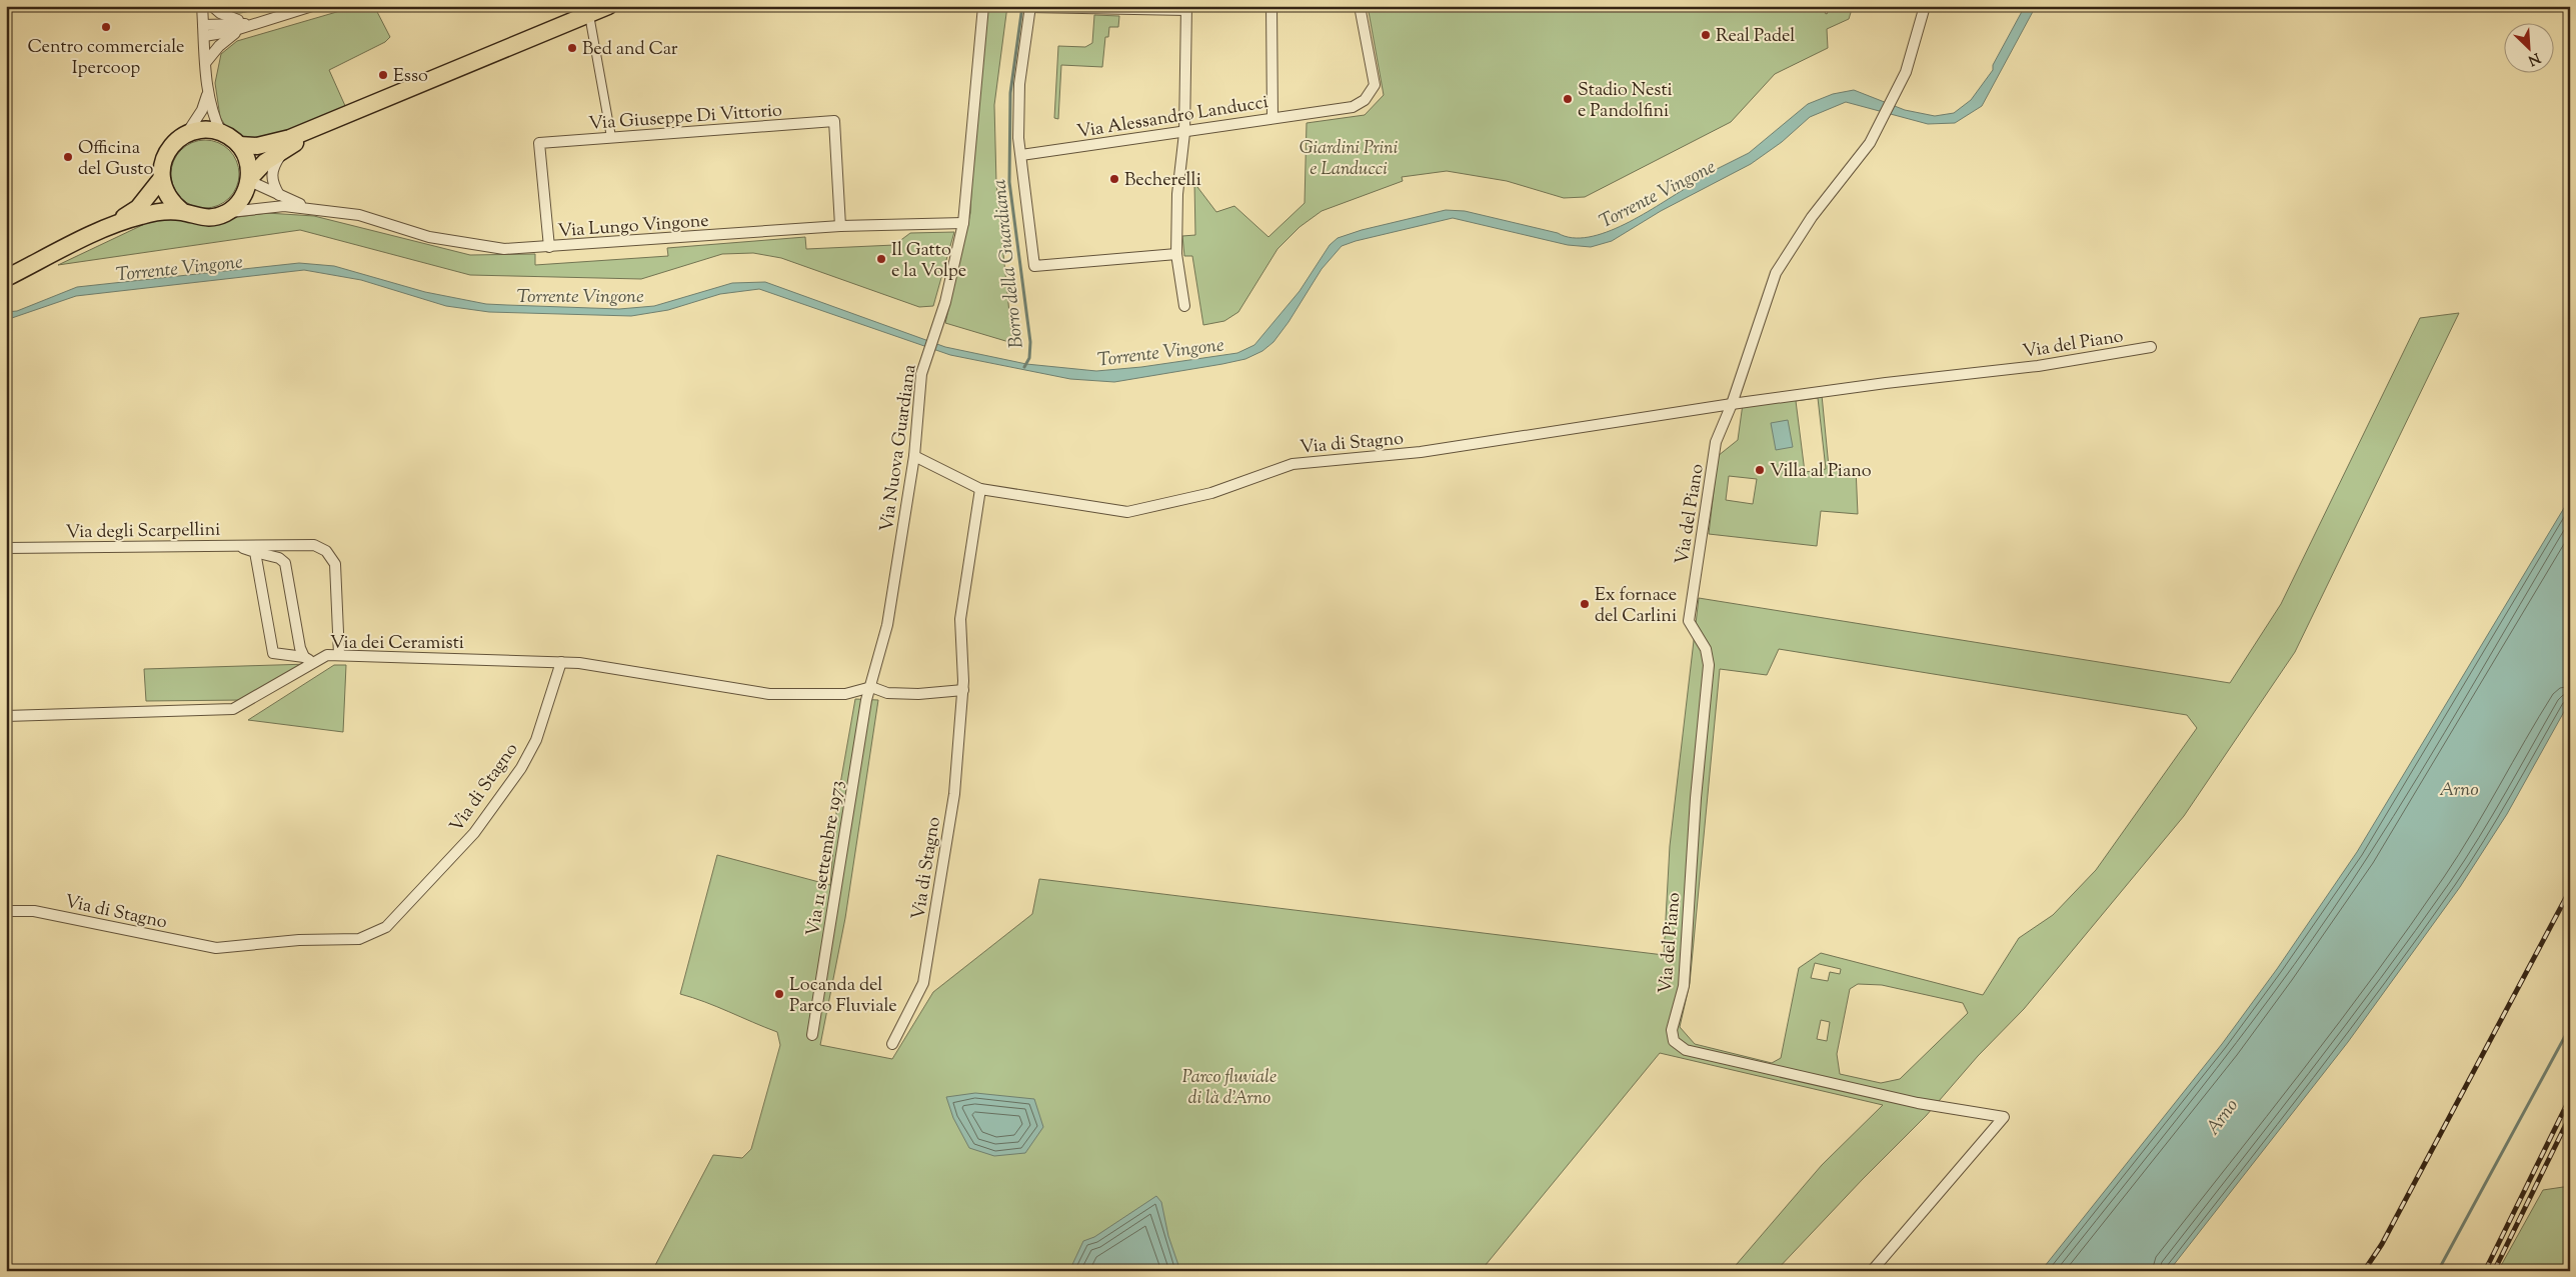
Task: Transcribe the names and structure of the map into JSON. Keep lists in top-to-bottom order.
{
  "streets": {
    "street": [
      "Via Giuseppe Di Vittorio",
      "Via Alessandro Landucci",
      "Via Lungo Vingone",
      "Via del Piano",
      "Via di Stagno",
      "Via Nuova Guardiana",
      "Via degli Scarpellini",
      "Via dei Ceramisti",
      "Via 11 settembre 1973"
    ]
  },
  "crossings": [
    ["Via Giuseppe Di Vittorio", "Via Lungo Vingone"],
    ["Via Lungo Vingone", "Via Nuova Guardiana"],
    ["Via del Piano", "Via di Stagno"],
    ["Via di Stagno", "Via Nuova Guardiana"],
    ["Via di Stagno", "Via dei Ceramisti"],
    ["Via Nuova Guardiana", "Via 11 settembre 1973"],
    ["Via degli Scarpellini", "Via dei Ceramisti"]
  ],
  "water": ["Torrente Vingone", "Borro della Guardiana", "Arno"],
  "parks": ["Giardini Prini e Landucci", "Parco fluviale di là d'Arno"],
  "places": [
    "Centro commerciale Ipercoop",
    "Real Padel",
    "Bed and Car",
    "Esso",
    "Stadio Nesti e Pandolfini",
    "Officina del Gusto",
    "Becherelli",
    "Il Gatto e la Volpe",
    "Villa al Piano",
    "Ex fornace del Carlini",
    "Locanda del Parco Fluviale"
  ],
  "north": "bottom right"
}
